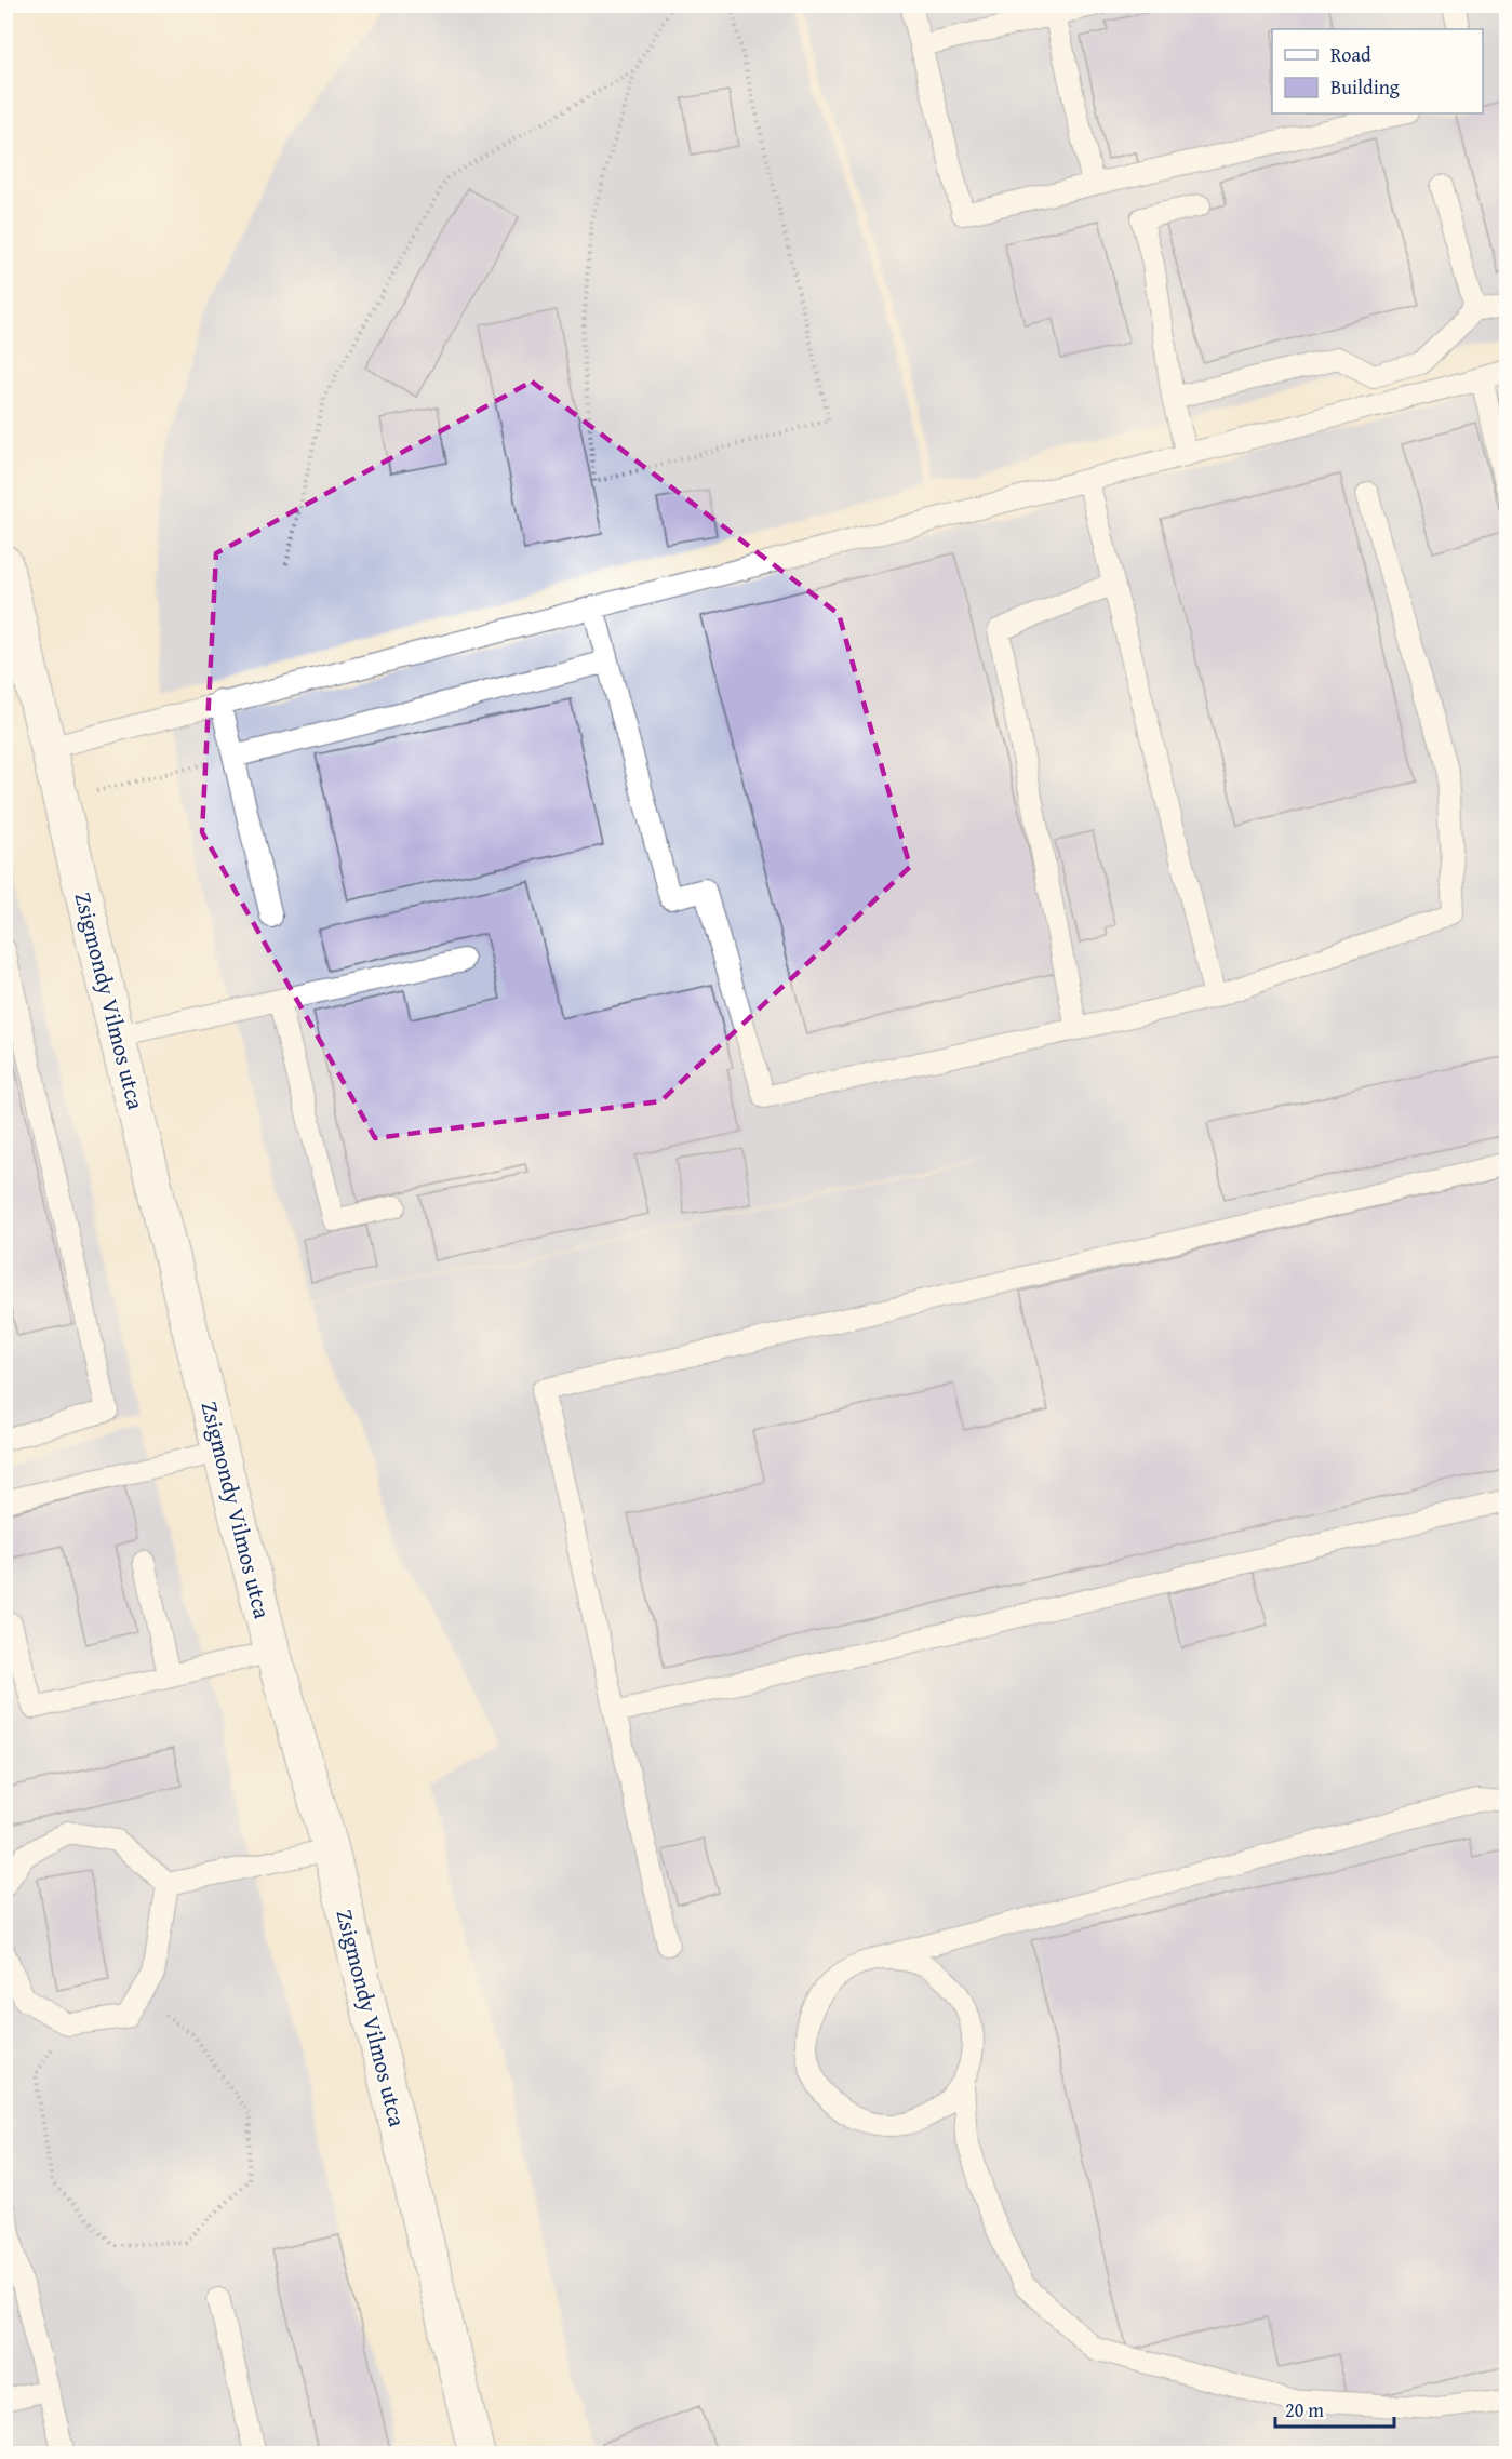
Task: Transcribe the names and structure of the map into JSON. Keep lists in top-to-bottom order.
{
  "streets": {
    "street": ["Zsigmondy Vilmos utca"]
  },
  "legend": ["Road", "Building"],
  "scale_bar": "20 m"
}
